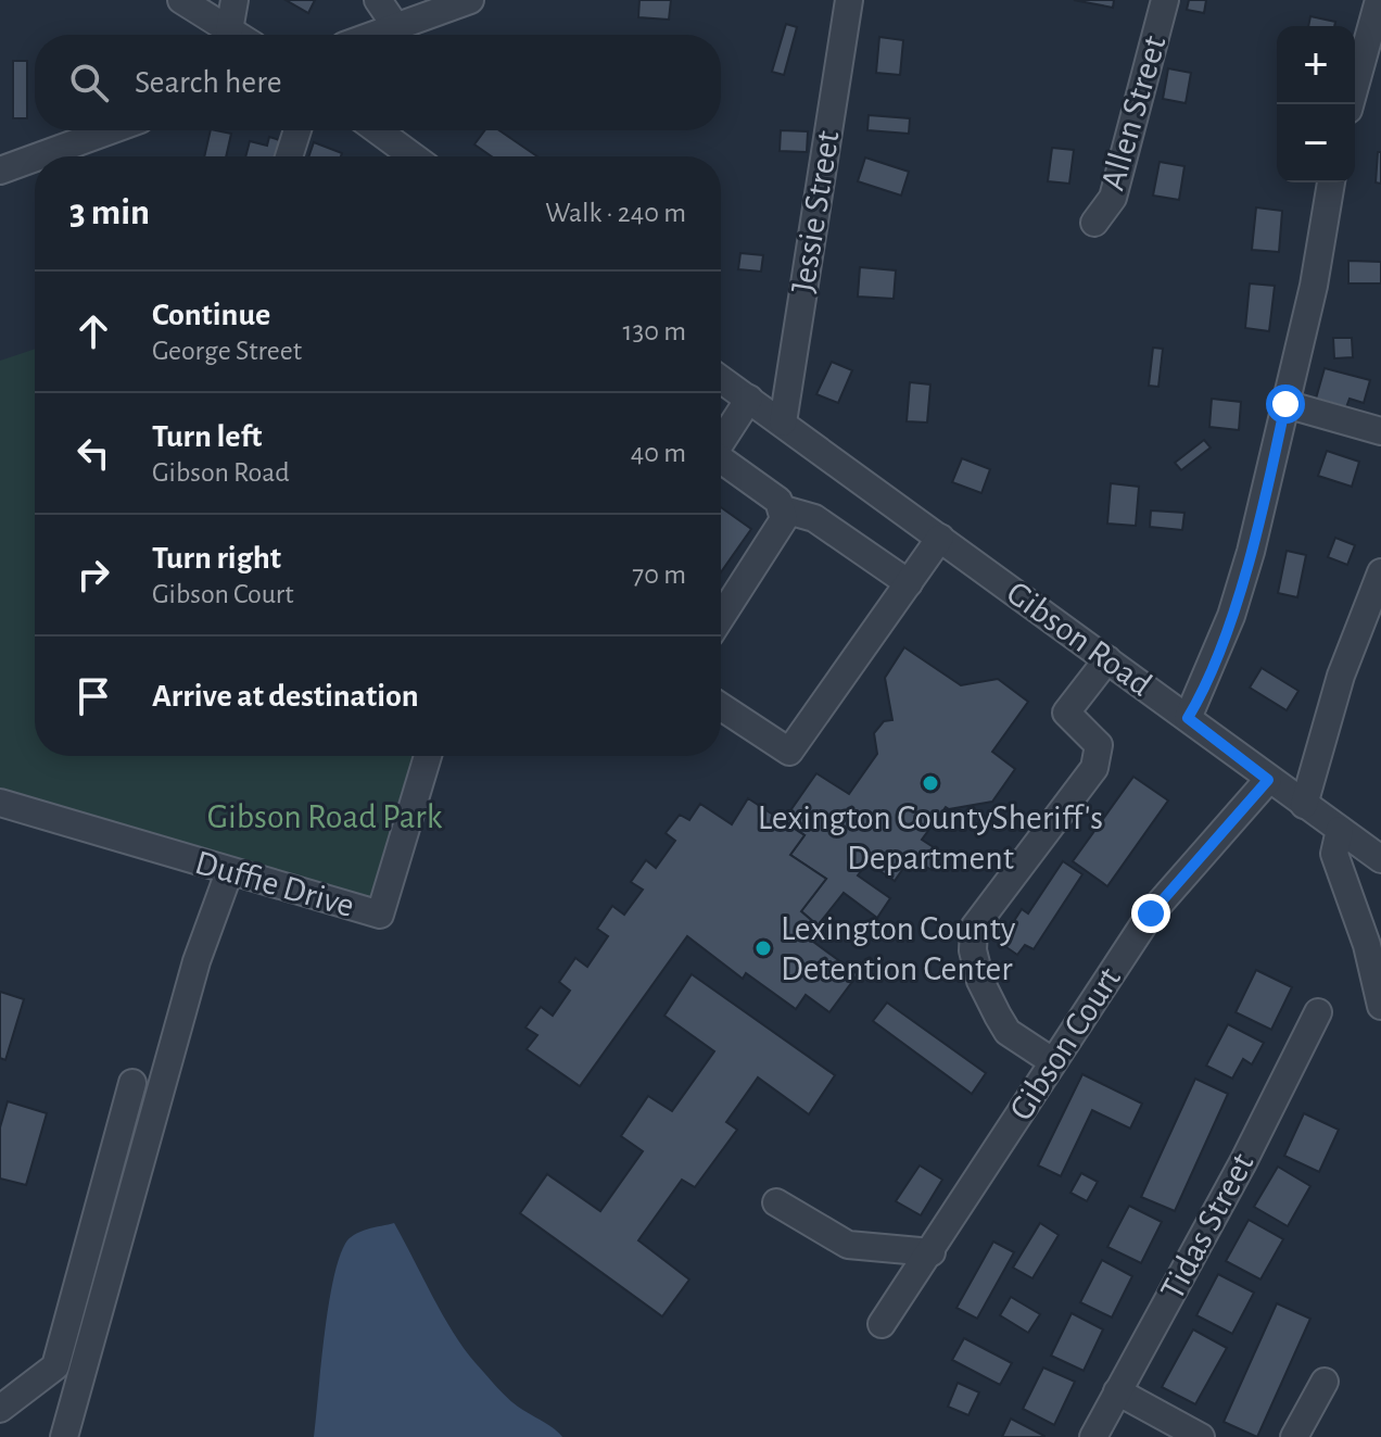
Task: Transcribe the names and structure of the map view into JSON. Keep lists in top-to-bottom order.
{
  "streets": {
    "street": [
      "Allen Street",
      "Jessie Street",
      "Gibson Road",
      "Duffie Drive",
      "Gibson Court",
      "Tidas Street"
    ]
  },
  "crossings": [
    ["Jessie Street", "Gibson Road"],
    ["Gibson Road", "Gibson Court"]
  ],
  "parks": ["Gibson Road Park"],
  "places": ["Lexington CountySheriff's Department", "Lexington County Detention Center"],
  "page": {
    "map_buttons": ["+", "−"],
    "search": "Search here",
    "heading": ["3 min", "Walk · 240 m"],
    "list": [
      ["Continue", "George Street", "130 m"],
      ["Turn left", "Gibson Road", "40 m"],
      ["Turn right", "Gibson Court", "70 m"],
      "Arrive at destination"
    ]
  }
}
